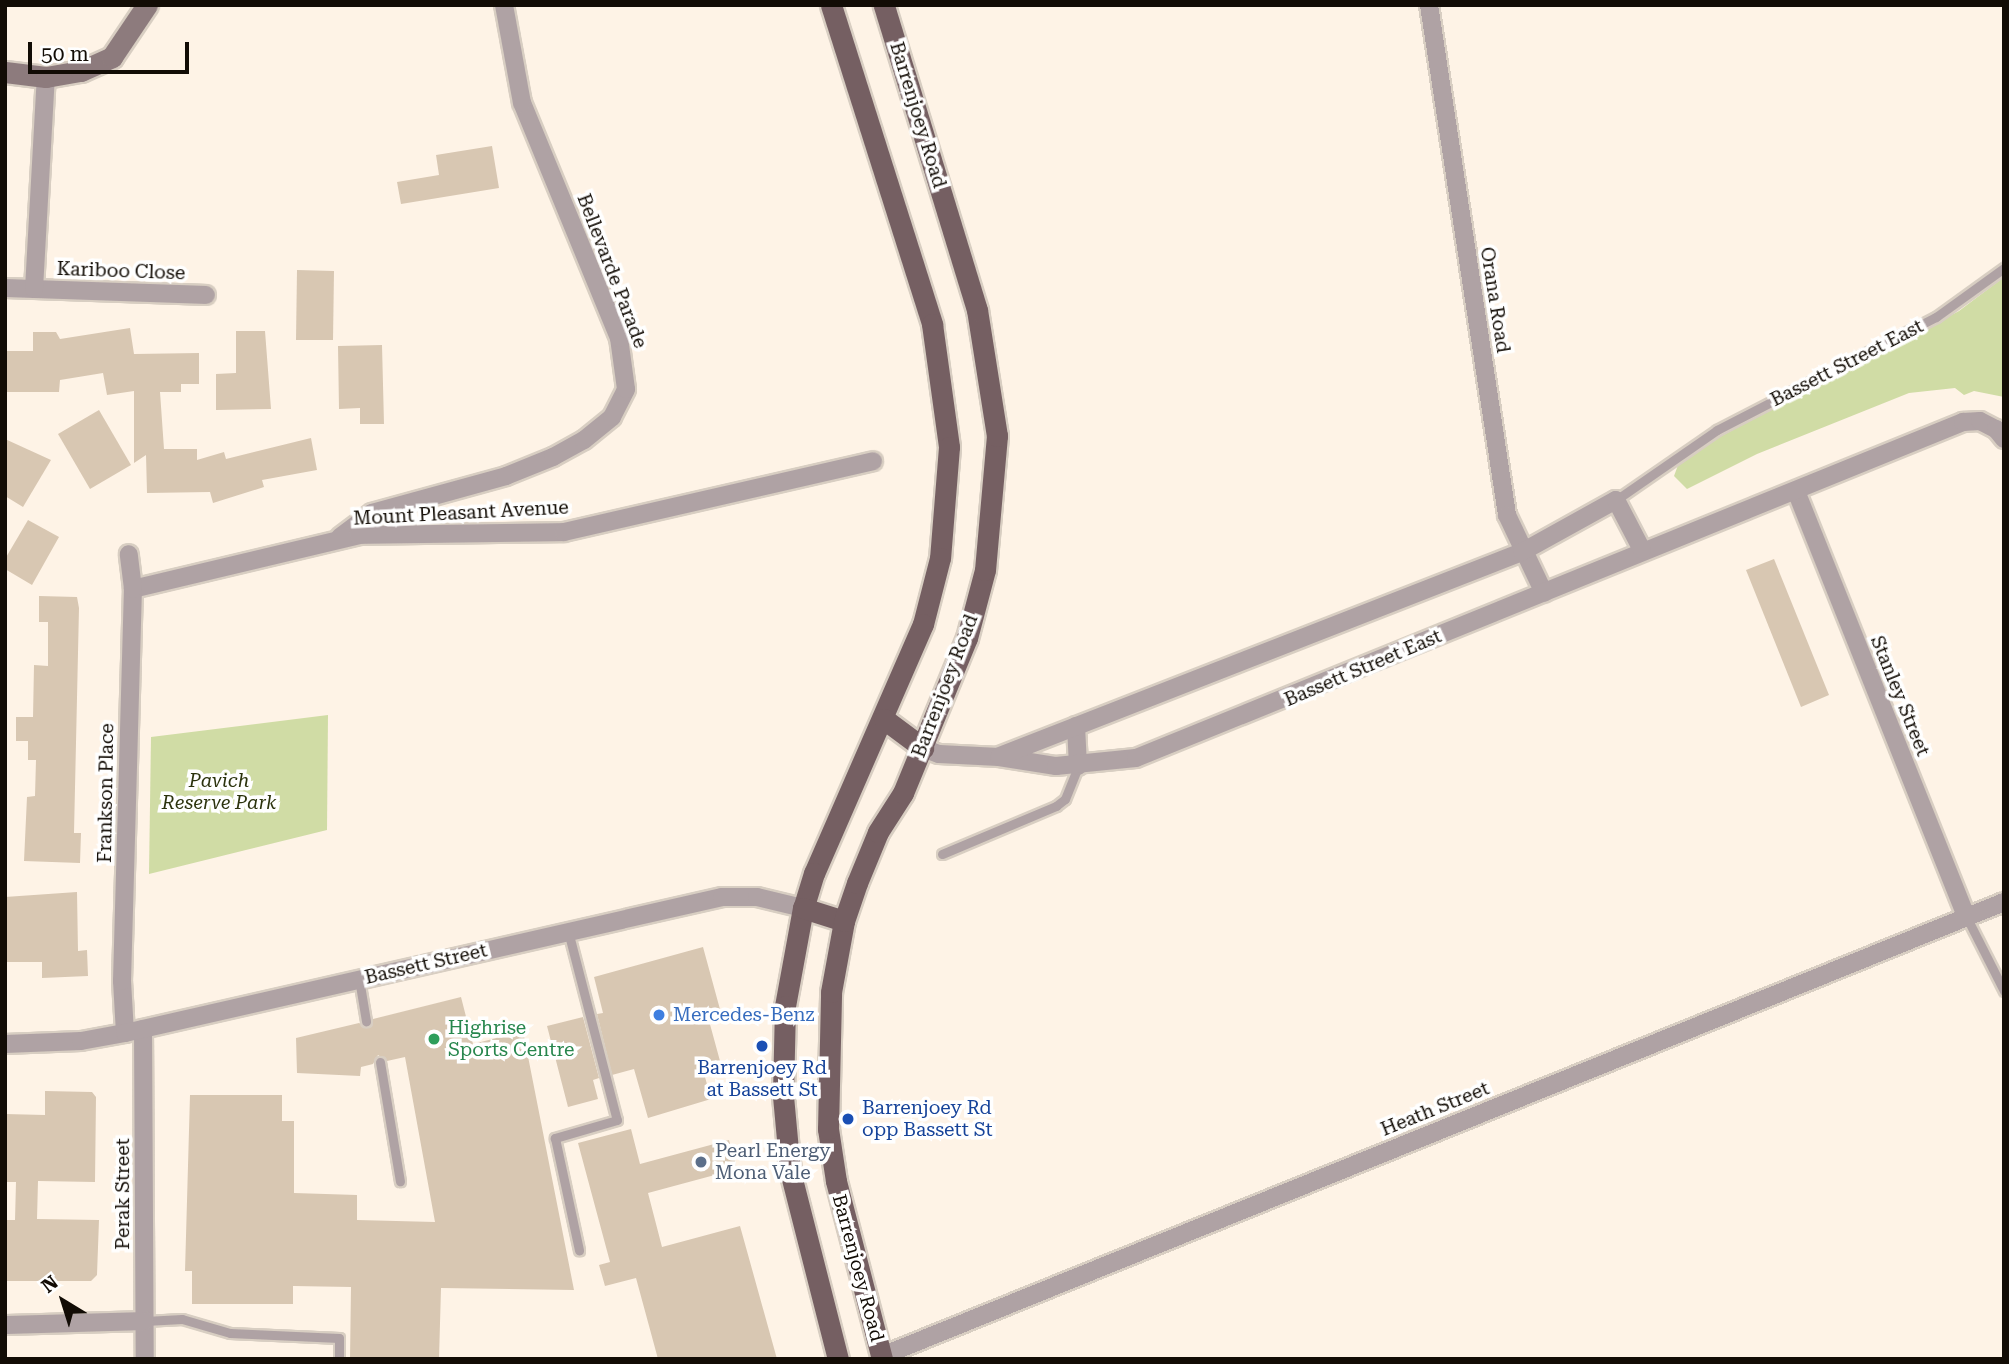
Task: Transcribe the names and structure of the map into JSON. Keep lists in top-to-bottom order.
{
  "streets": {
    "main road": ["Barrenjoey Road", "Bassett Street East", "Bassett Street"],
    "street": [
      "Kariboo Close",
      "Bellevarde Parade",
      "Orana Road",
      "Mount Pleasant Avenue",
      "Stanley Street",
      "Frankson Place",
      "Heath Street",
      "Perak Street"
    ]
  },
  "crossings": [
    ["Barrenjoey Road", "Bassett Street East"],
    ["Barrenjoey Road", "Bassett Street"],
    ["Barrenjoey Road", "Heath Street"],
    ["Bellevarde Parade", "Mount Pleasant Avenue"],
    ["Orana Road", "Bassett Street East"],
    ["Bassett Street East", "Stanley Street"],
    ["Mount Pleasant Avenue", "Frankson Place"],
    ["Stanley Street", "Heath Street"],
    ["Frankson Place", "Bassett Street"],
    ["Bassett Street", "Perak Street"]
  ],
  "parks": ["Pavich Reserve Park"],
  "places": [
    "Mercedes-Benz",
    "Highrise Sports Centre",
    "Barrenjoey Rd at Bassett St",
    "Barrenjoey Rd opp Bassett St",
    "Pearl Energy Mona Vale"
  ],
  "scale_bar": "50 m",
  "north": "top left"
}
